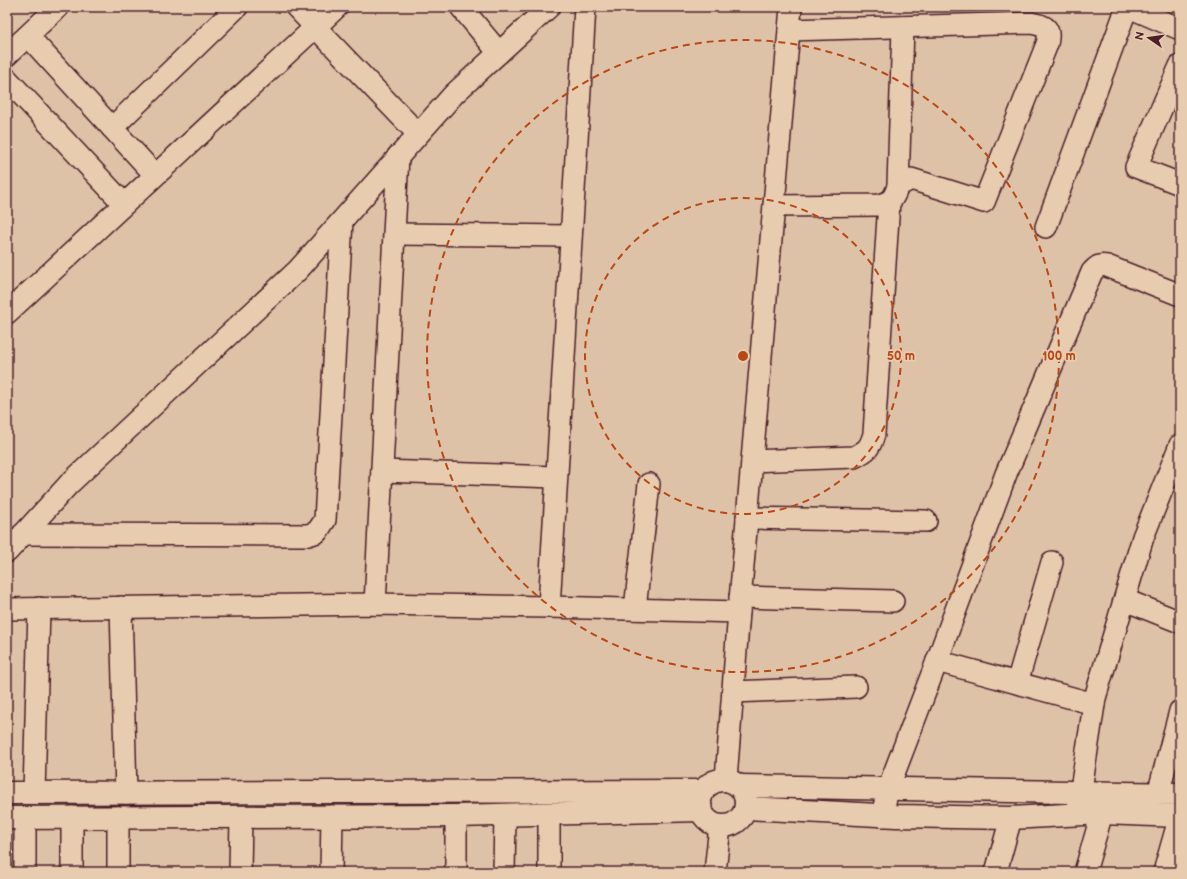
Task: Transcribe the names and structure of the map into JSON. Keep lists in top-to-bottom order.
{
  "north": "left",
  "rings": ["50 m", "100 m"]
}
